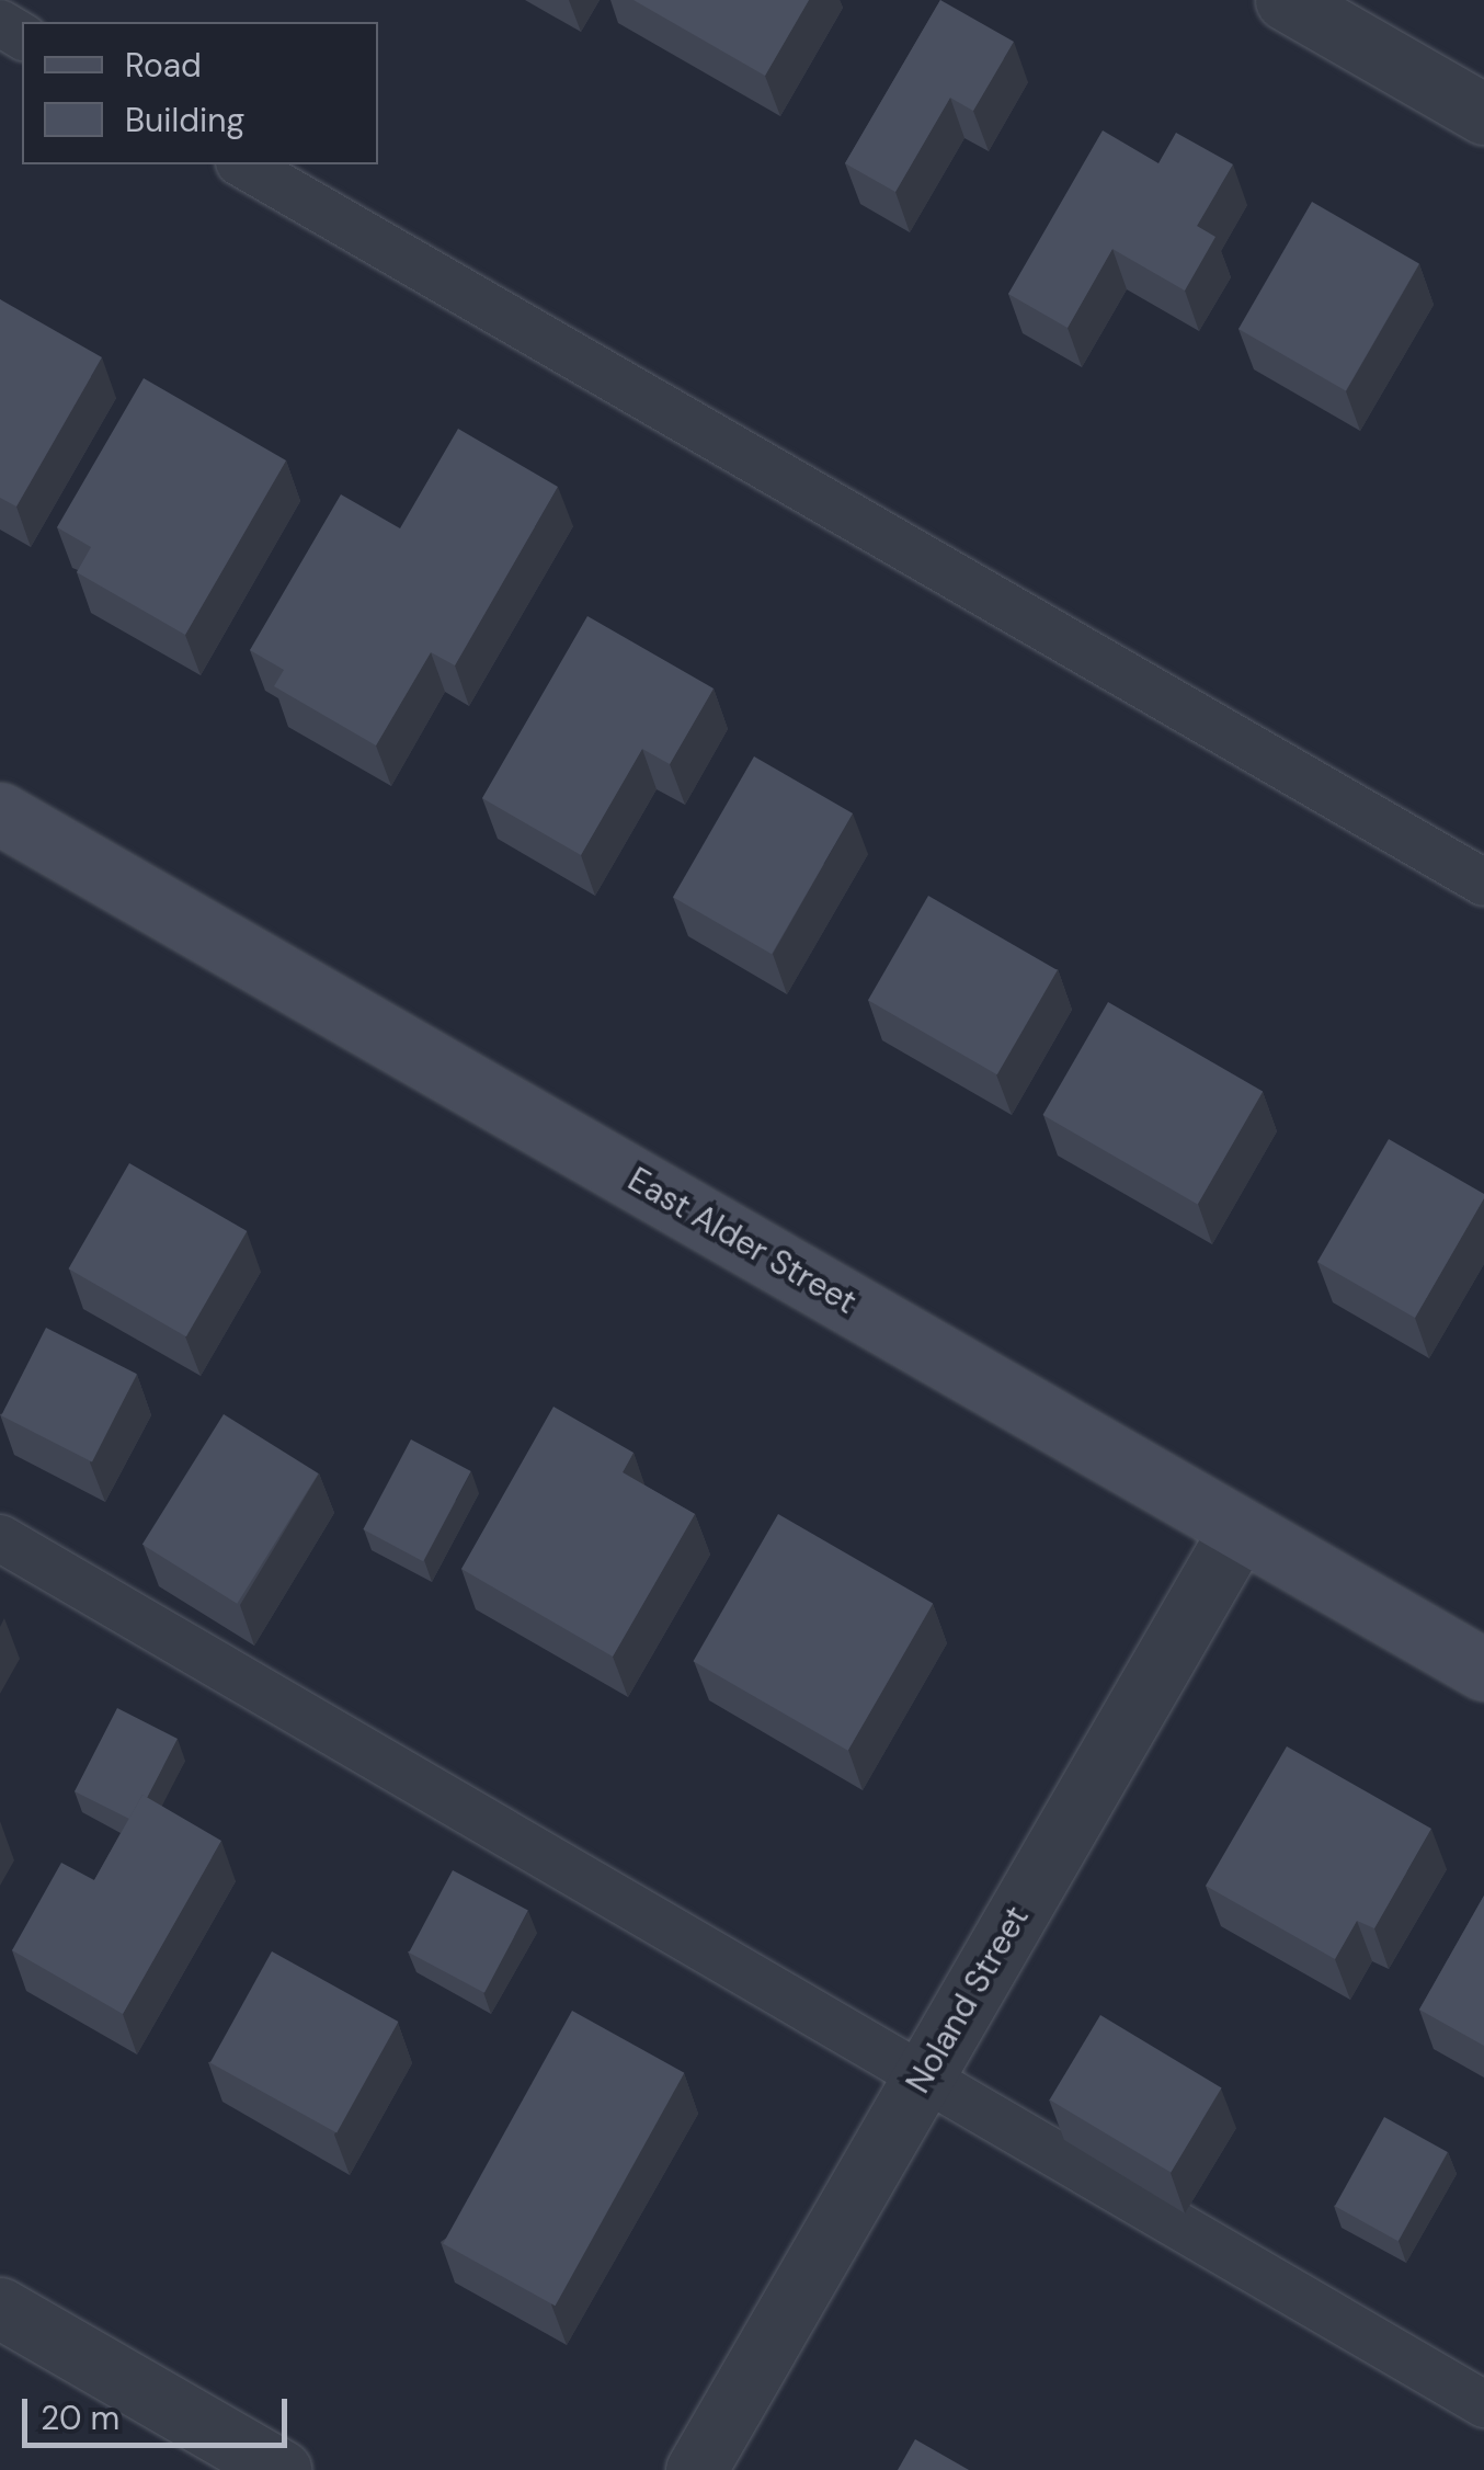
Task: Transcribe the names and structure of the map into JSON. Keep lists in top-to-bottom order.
{
  "streets": {
    "main road": ["East Alder Street"],
    "street": ["Noland Street"]
  },
  "crossings": [
    ["East Alder Street", "Noland Street"]
  ],
  "legend": ["Road", "Building"],
  "scale_bar": "20 m"
}
